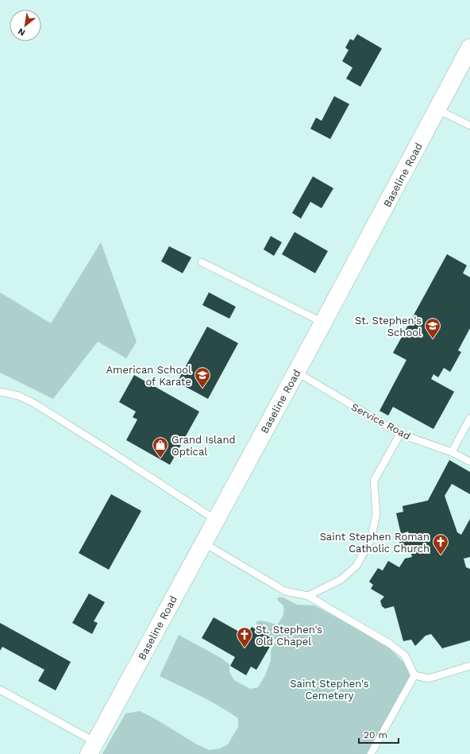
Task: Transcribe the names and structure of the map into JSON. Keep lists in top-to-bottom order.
{
  "streets": {
    "street": ["Baseline Road"],
    "lane": ["Service Road"]
  },
  "crossings": [
    ["Baseline Road", "Service Road"]
  ],
  "parks": ["Saint Stephen's Cemetery"],
  "places": {
    "school or university": ["St. Stephen's School", "American School of Karate"],
    "shop": ["Grand Island Optical"],
    "church": ["Saint Stephen Roman Catholic Church", "St. Stephen's Old Chapel"]
  },
  "scale_bar": "20 m",
  "north": "bottom left"
}
